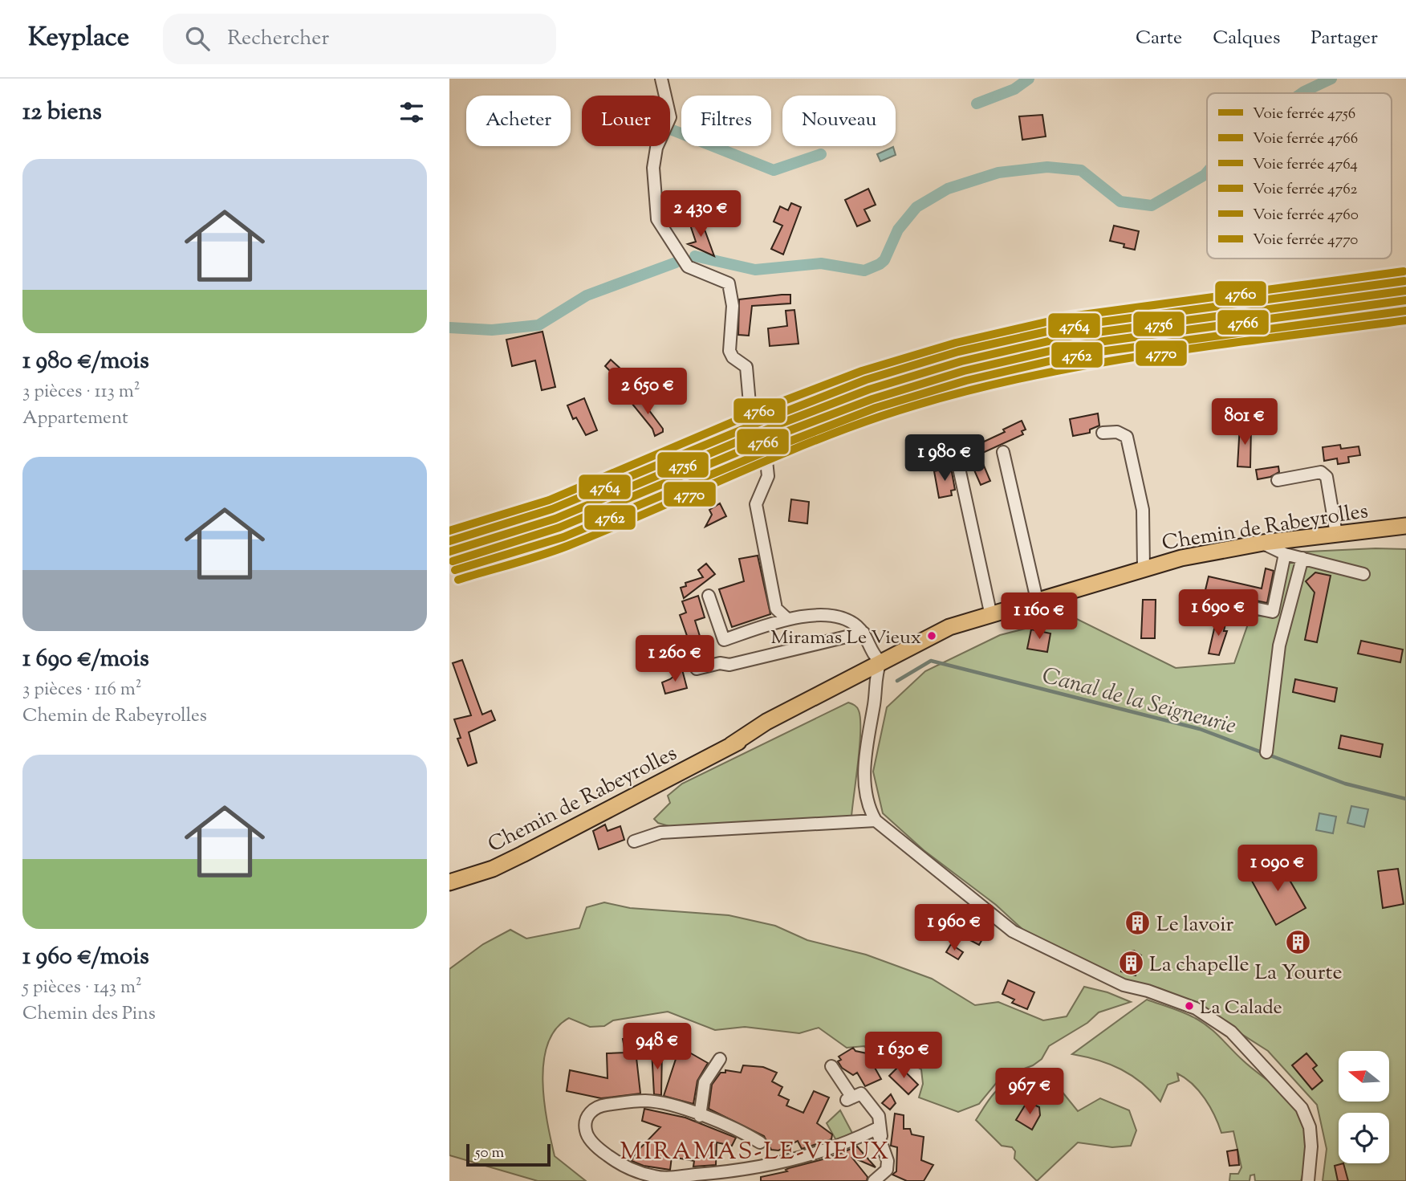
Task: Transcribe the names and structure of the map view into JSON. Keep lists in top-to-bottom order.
{
  "streets": {
    "main road": ["Chemin de Rabeyrolles"]
  },
  "districts": ["MIRAMAS-LE-VIEUX"],
  "water": ["Canal de la Seigneurie"],
  "places": {
    "other": ["Miramas Le Vieux", "La Calade"],
    "building": ["Le lavoir", "La Yourte", "La chapelle"]
  },
  "lines": [
    "rail line 4760",
    "rail line 4764",
    "rail line 4756",
    "rail line 4766",
    "rail line 4762",
    "rail line 4770"
  ],
  "legend": [
    "Voie ferrée 4756",
    "Voie ferrée 4766",
    "Voie ferrée 4764",
    "Voie ferrée 4762",
    "Voie ferrée 4760",
    "Voie ferrée 4770"
  ],
  "scale_bar": "50 m",
  "north": "left",
  "page": {
    "header": "Keyplace",
    "search": "Rechercher",
    "nav": ["Carte", "Calques", "Partager"],
    "heading": "12 biens",
    "chip": [
      "Acheter",
      "Louer",
      "Filtres",
      "Nouveau"
    ],
    "list": [
      {
        "name": "1 980 €/mois",
        "note": "3 pièces · 113 m² · Appartement"
      },
      {
        "name": "1 690 €/mois",
        "note": "3 pièces · 116 m² · Chemin de Rabeyrolles"
      },
      {
        "name": "1 960 €/mois",
        "note": "5 pièces · 143 m² · Chemin des Pins"
      }
    ],
    "price": [
      "2 430 €",
      "2 650 €",
      "801 €",
      "1 980 €",
      "1 690 €",
      "1 160 €",
      "1 260 €",
      "1 090 €",
      "1 960 €",
      "948 €",
      "1 630 €",
      "967 €"
    ],
    "scale": "50 m"
  }
}
